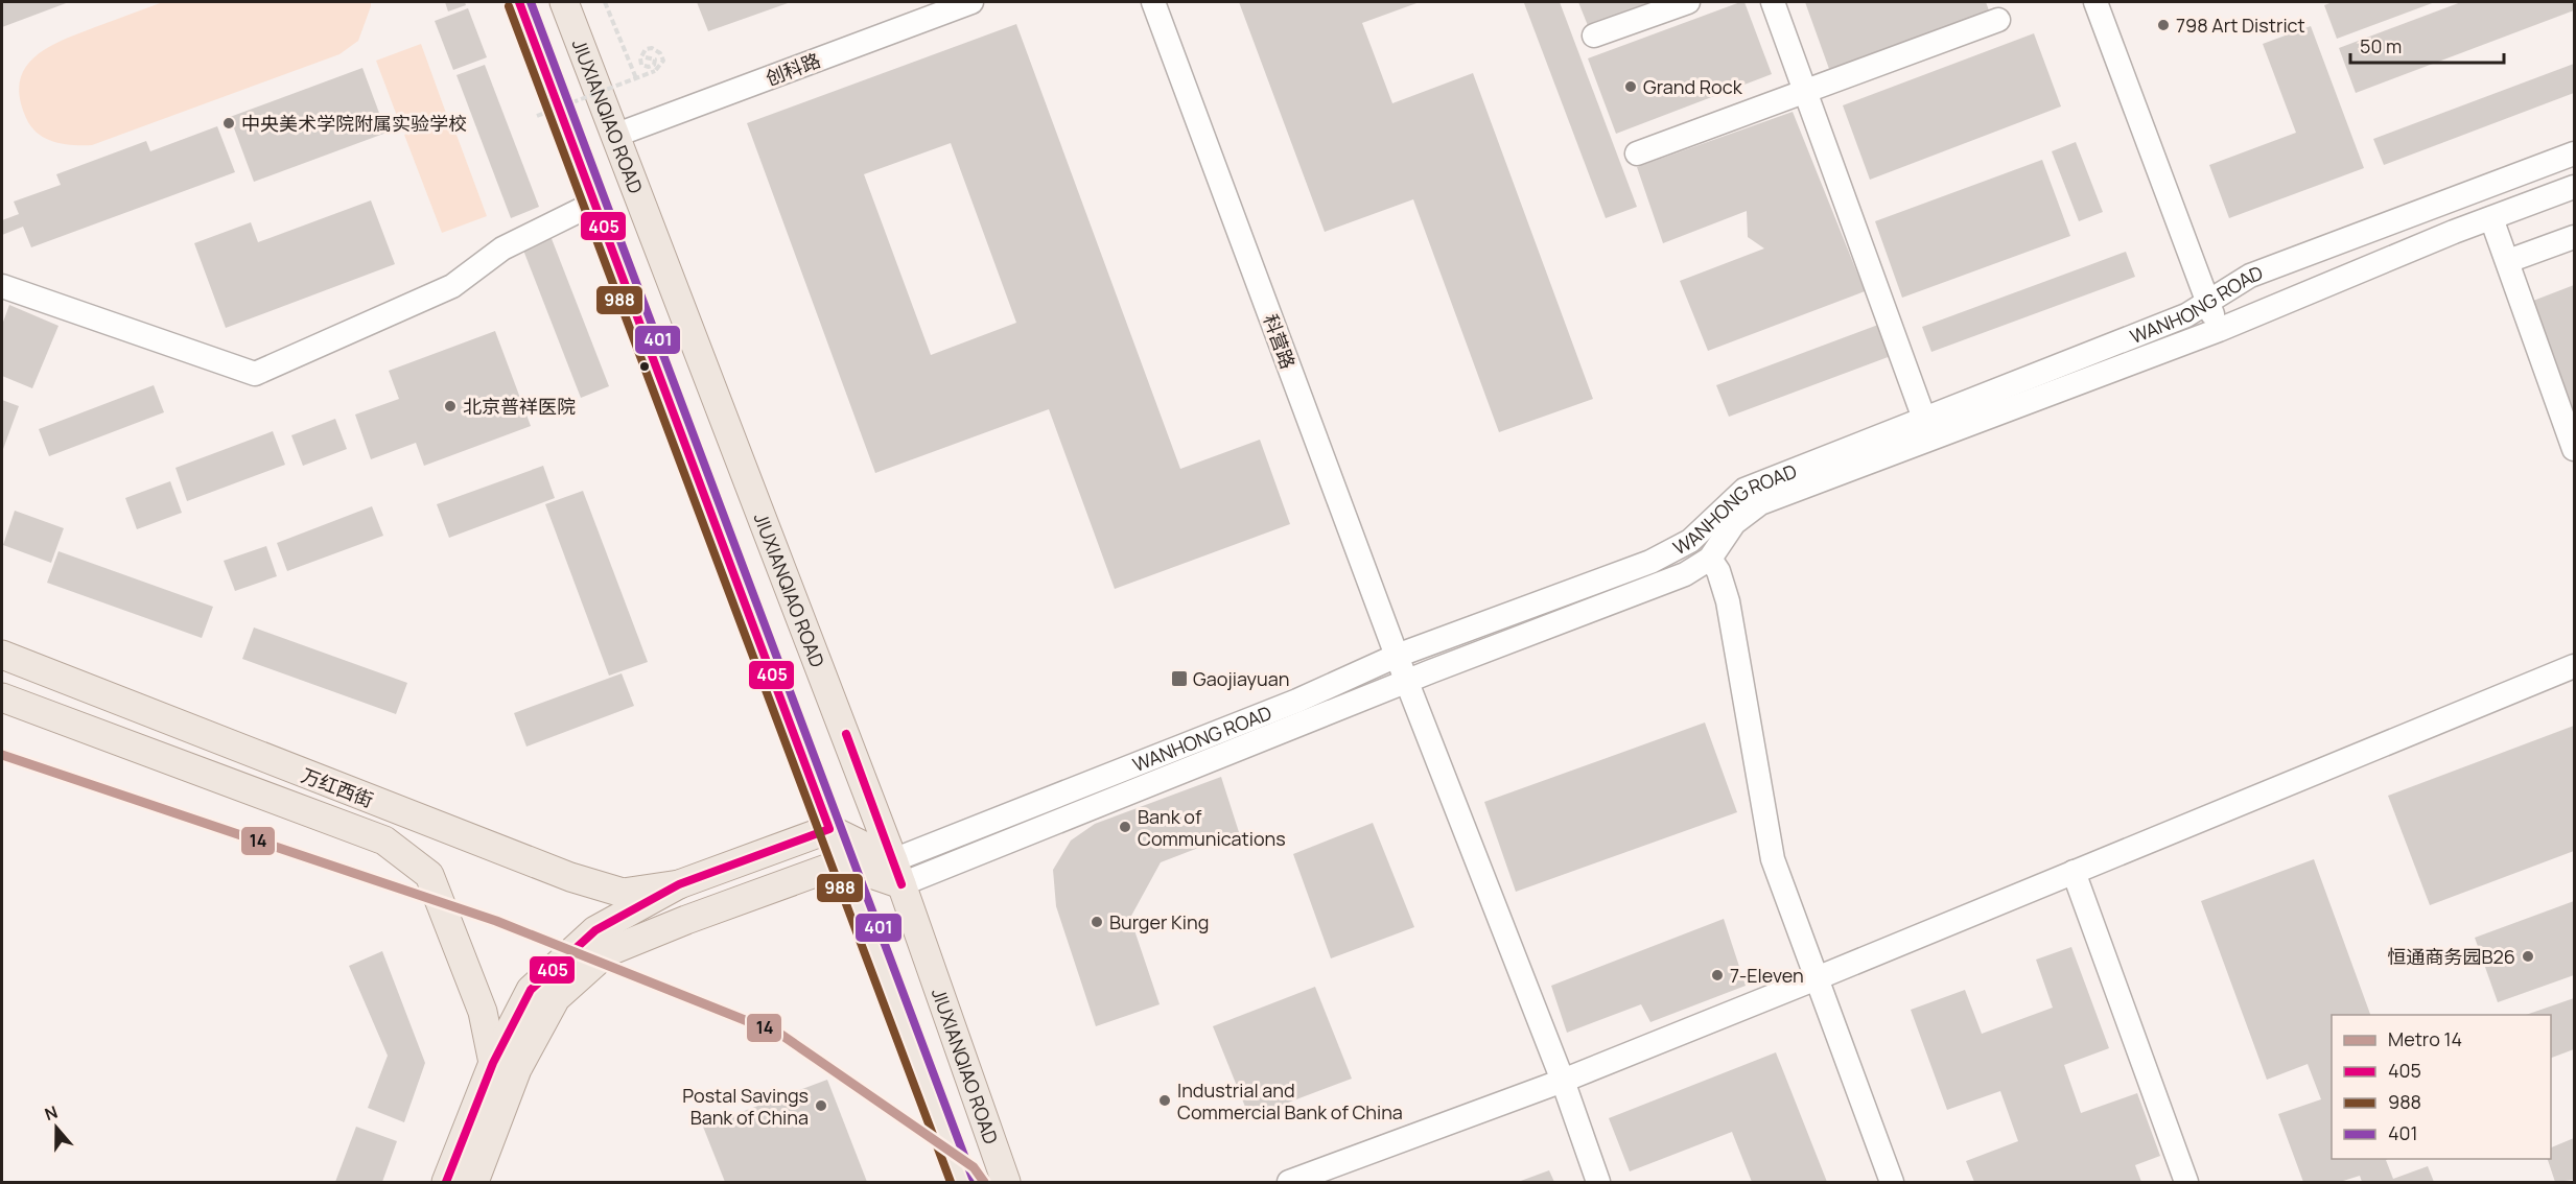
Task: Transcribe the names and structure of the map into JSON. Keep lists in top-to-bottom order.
{
  "streets": {
    "main road": ["JIUXIANQIAO ROAD", "万红西街"],
    "street": ["创科路", "WANHONG ROAD", "科营路"]
  },
  "crossings": [
    ["创科路", "JIUXIANQIAO ROAD"],
    ["JIUXIANQIAO ROAD", "WANHONG ROAD"],
    ["WANHONG ROAD", "科营路"]
  ],
  "places": {
    "other": [
      "798 Art District",
      "Grand Rock",
      "中央美术学院附属实验学校",
      "北京普祥医院",
      "Bank of Communications",
      "Burger King",
      "恒通商务园B26",
      "7-Eleven",
      "Industrial and Commercial Bank of China",
      "Postal Savings Bank of China"
    ],
    "transit": ["Gaojiayuan"]
  },
  "lines": [
    "transit line 405",
    "transit line 401",
    "transit line 988",
    "metro line 14"
  ],
  "legend": [
    "Metro 14",
    "405",
    "988",
    "401"
  ],
  "scale_bar": "50 m",
  "north": "top"
}
